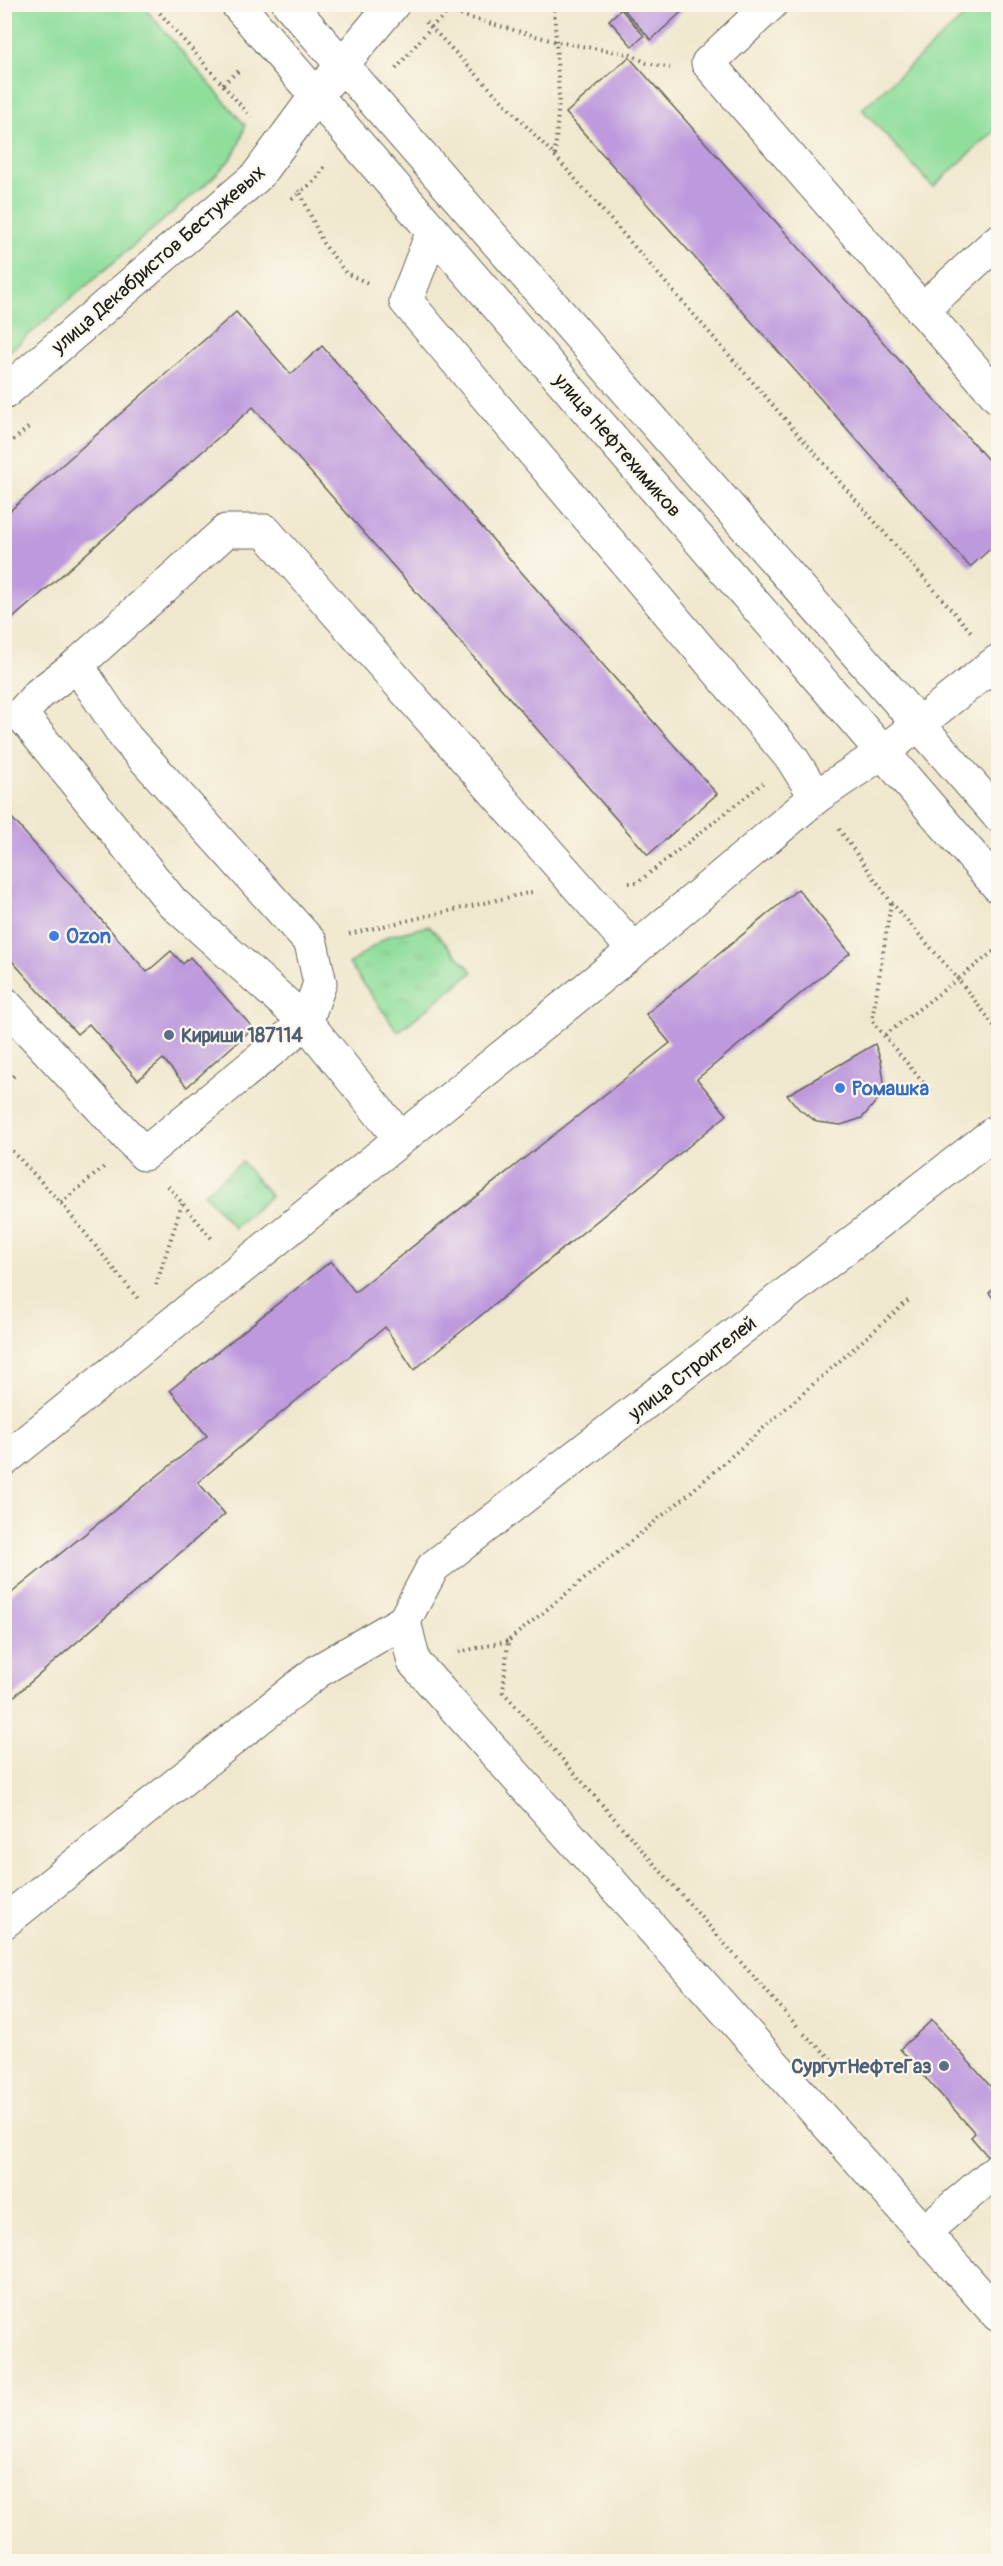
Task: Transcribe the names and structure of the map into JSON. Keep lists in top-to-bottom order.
{
  "streets": {
    "street": ["улица Декабристов Бестужевых", "улица Нефтехимиков", "улица Строителей"]
  },
  "crossings": [
    ["улица Декабристов Бестужевых", "улица Нефтехимиков"]
  ],
  "places": [
    "Ozon",
    "Кириши 187114",
    "Ромашка",
    "СургутНефтеГаз"
  ]
}
